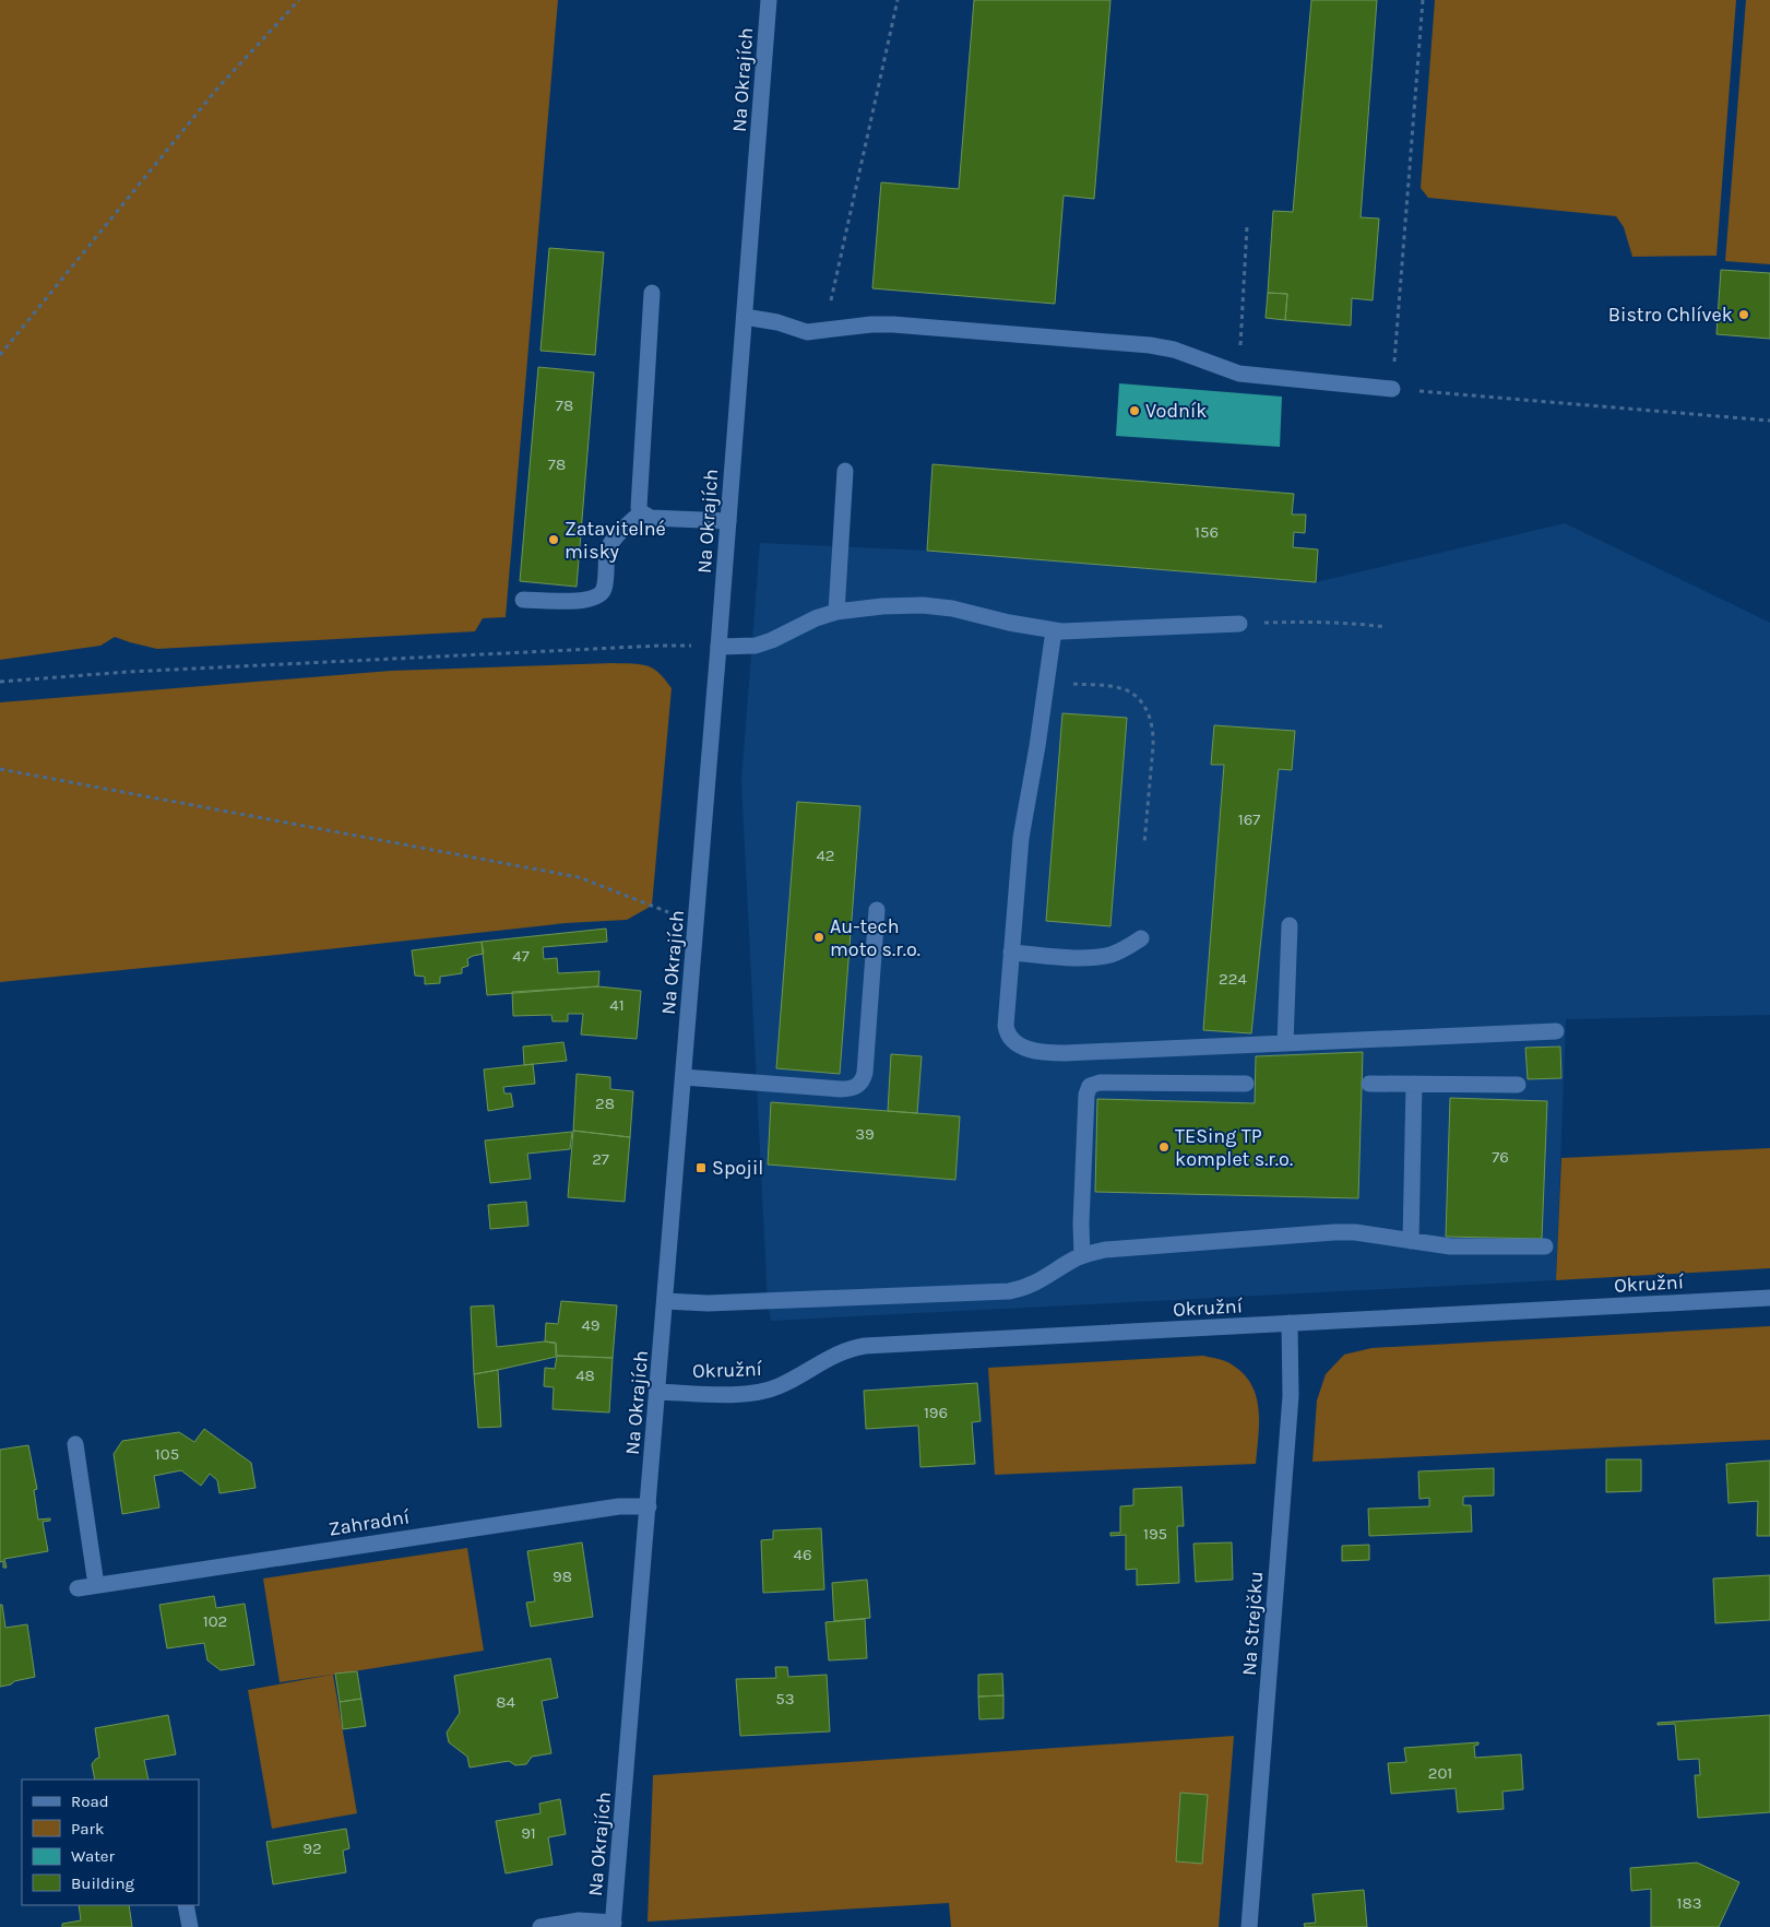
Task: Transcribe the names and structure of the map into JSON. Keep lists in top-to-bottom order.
{
  "streets": {
    "street": [
      "Na Okrajích",
      "Okružní",
      "Zahradní",
      "Na Strejčku"
    ]
  },
  "crossings": [
    ["Na Okrajích", "Okružní"],
    ["Na Okrajích", "Zahradní"],
    ["Okružní", "Na Strejčku"]
  ],
  "places": {
    "other": [
      "Bistro Chlívek",
      "Vodník",
      "Zatavitelné misky",
      "Au-tech moto s.r.o.",
      "TESing TP komplet s.r.o."
    ],
    "transit": ["Spojil"]
  },
  "house_numbers": [
    "78",
    "78",
    "156",
    "167",
    "42",
    "47",
    "224",
    "41",
    "28",
    "39",
    "76",
    "27",
    "49",
    "48",
    "196",
    "105",
    "195",
    "46",
    "98",
    "102",
    "53",
    "84",
    "201",
    "91",
    "92",
    "183"
  ],
  "legend": [
    "Road",
    "Park",
    "Water",
    "Building"
  ]
}
